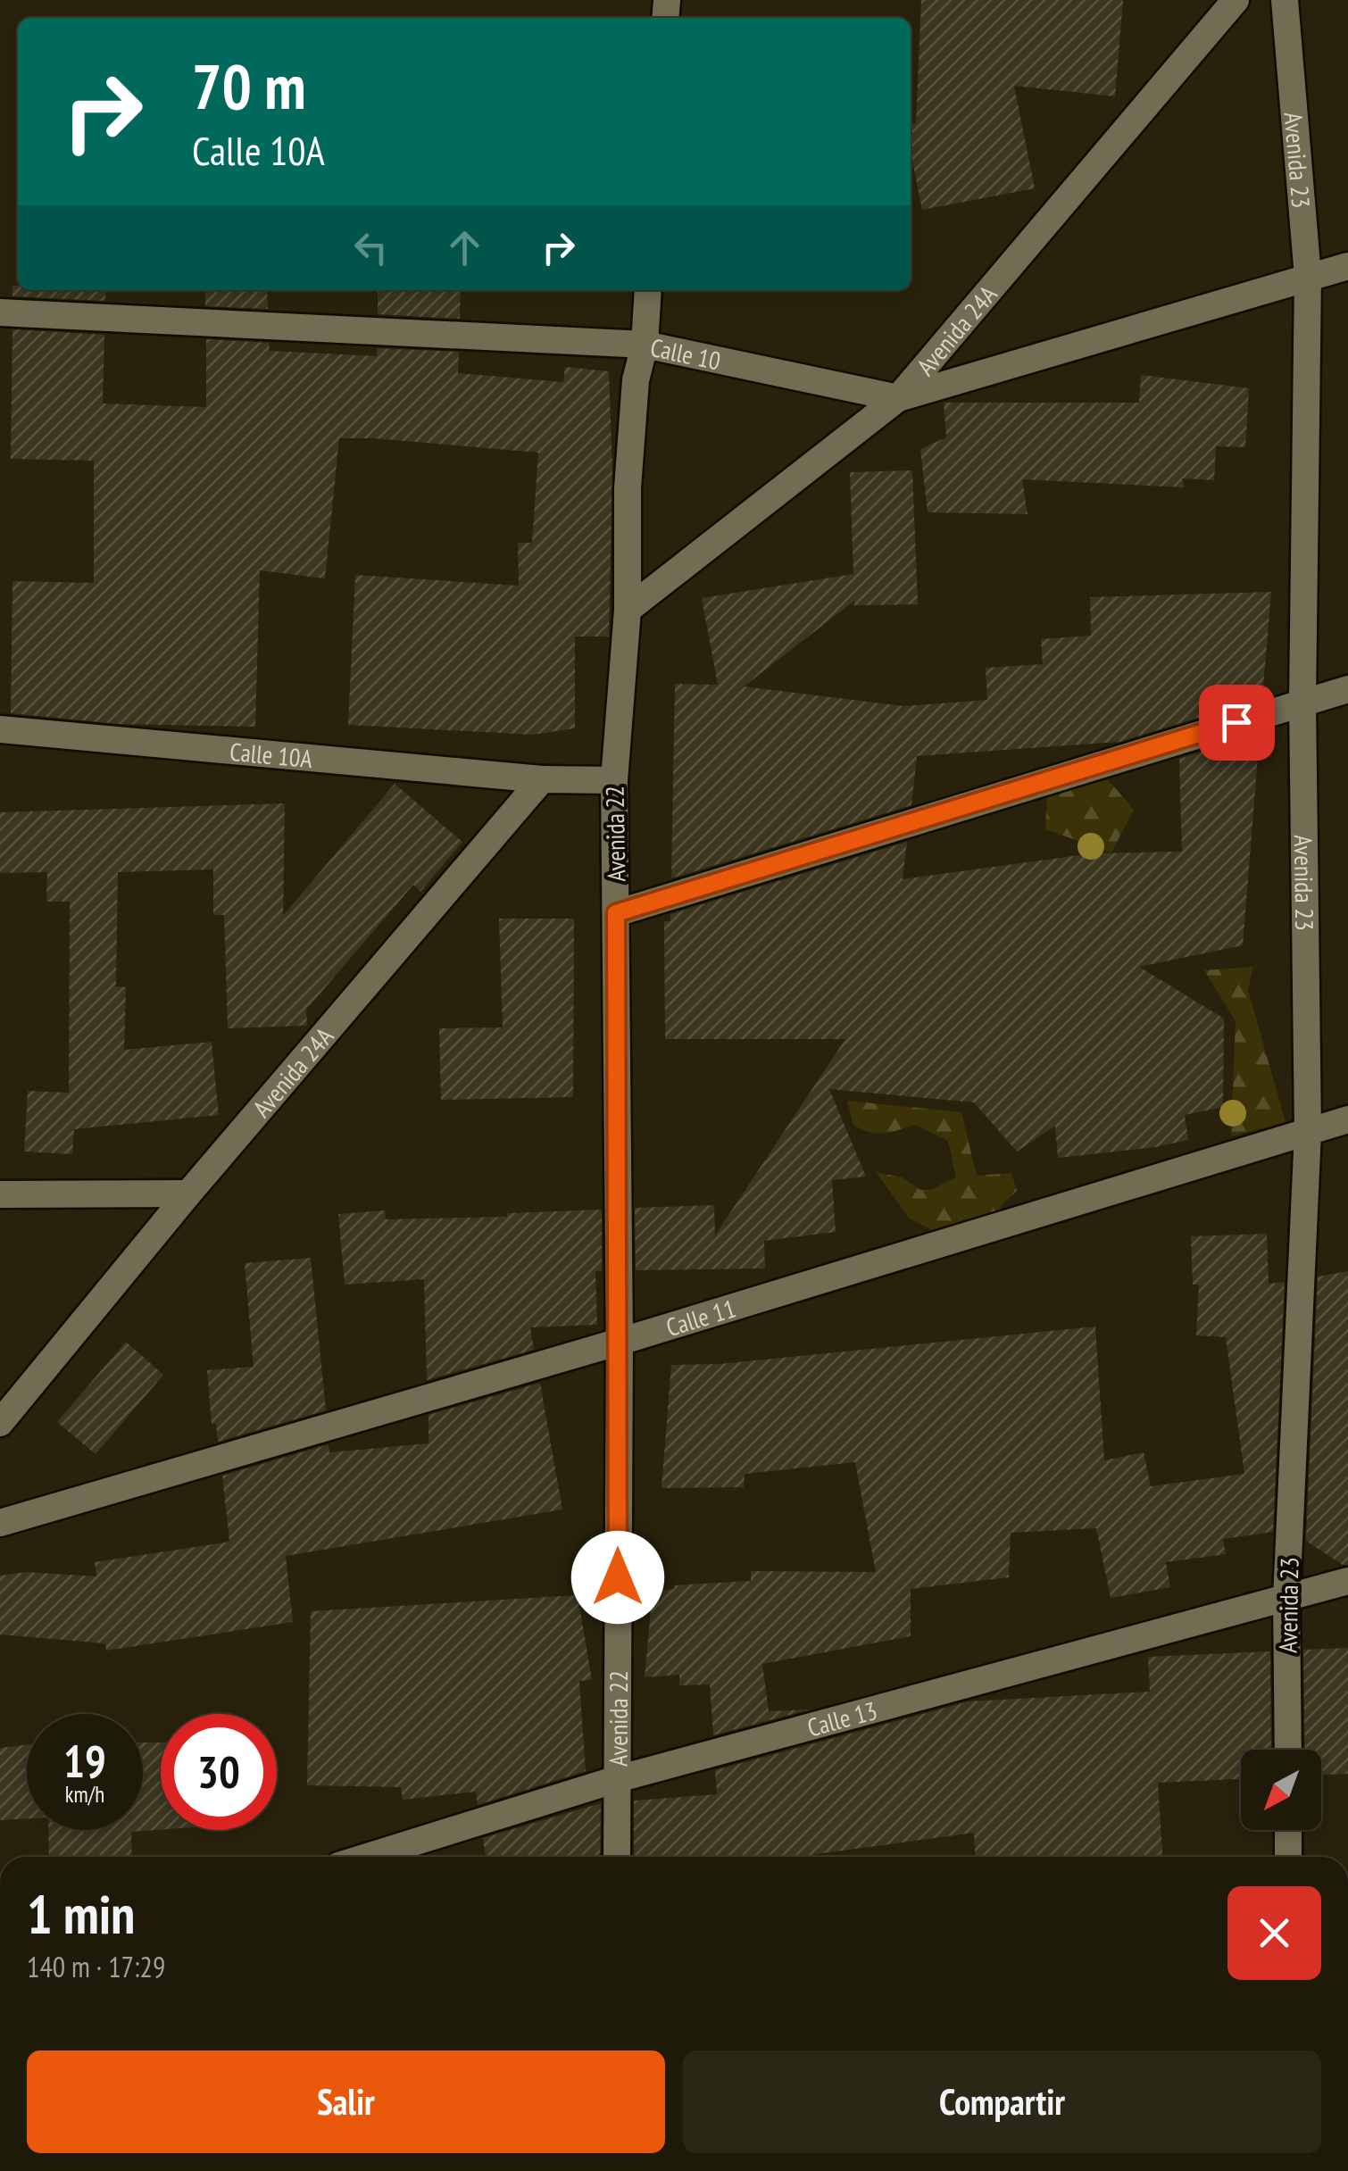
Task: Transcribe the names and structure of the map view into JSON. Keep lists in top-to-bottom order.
{
  "streets": {
    "street": [
      "Avenida 23",
      "Avenida 24A",
      "Calle 10",
      "Calle 10A",
      "Avenida 22",
      "Calle 11",
      "Calle 13"
    ]
  },
  "crossings": [
    ["Avenida 23", "Calle 10"],
    ["Avenida 23", "Calle 11"],
    ["Avenida 23", "Calle 13"],
    ["Avenida 24A", "Calle 10"],
    ["Avenida 24A", "Calle 10A"],
    ["Avenida 24A", "Avenida 22"],
    ["Calle 10", "Avenida 22"],
    ["Avenida 22", "Calle 11"],
    ["Avenida 22", "Calle 13"]
  ],
  "north": "bottom left",
  "page": {
    "turn": ["70 m", "Calle 10A"],
    "speed": "19 km/h",
    "limit": "30",
    "heading": ["1 min", "140 m · 17:29"],
    "buttons": ["Salir", "Compartir"]
  }
}
